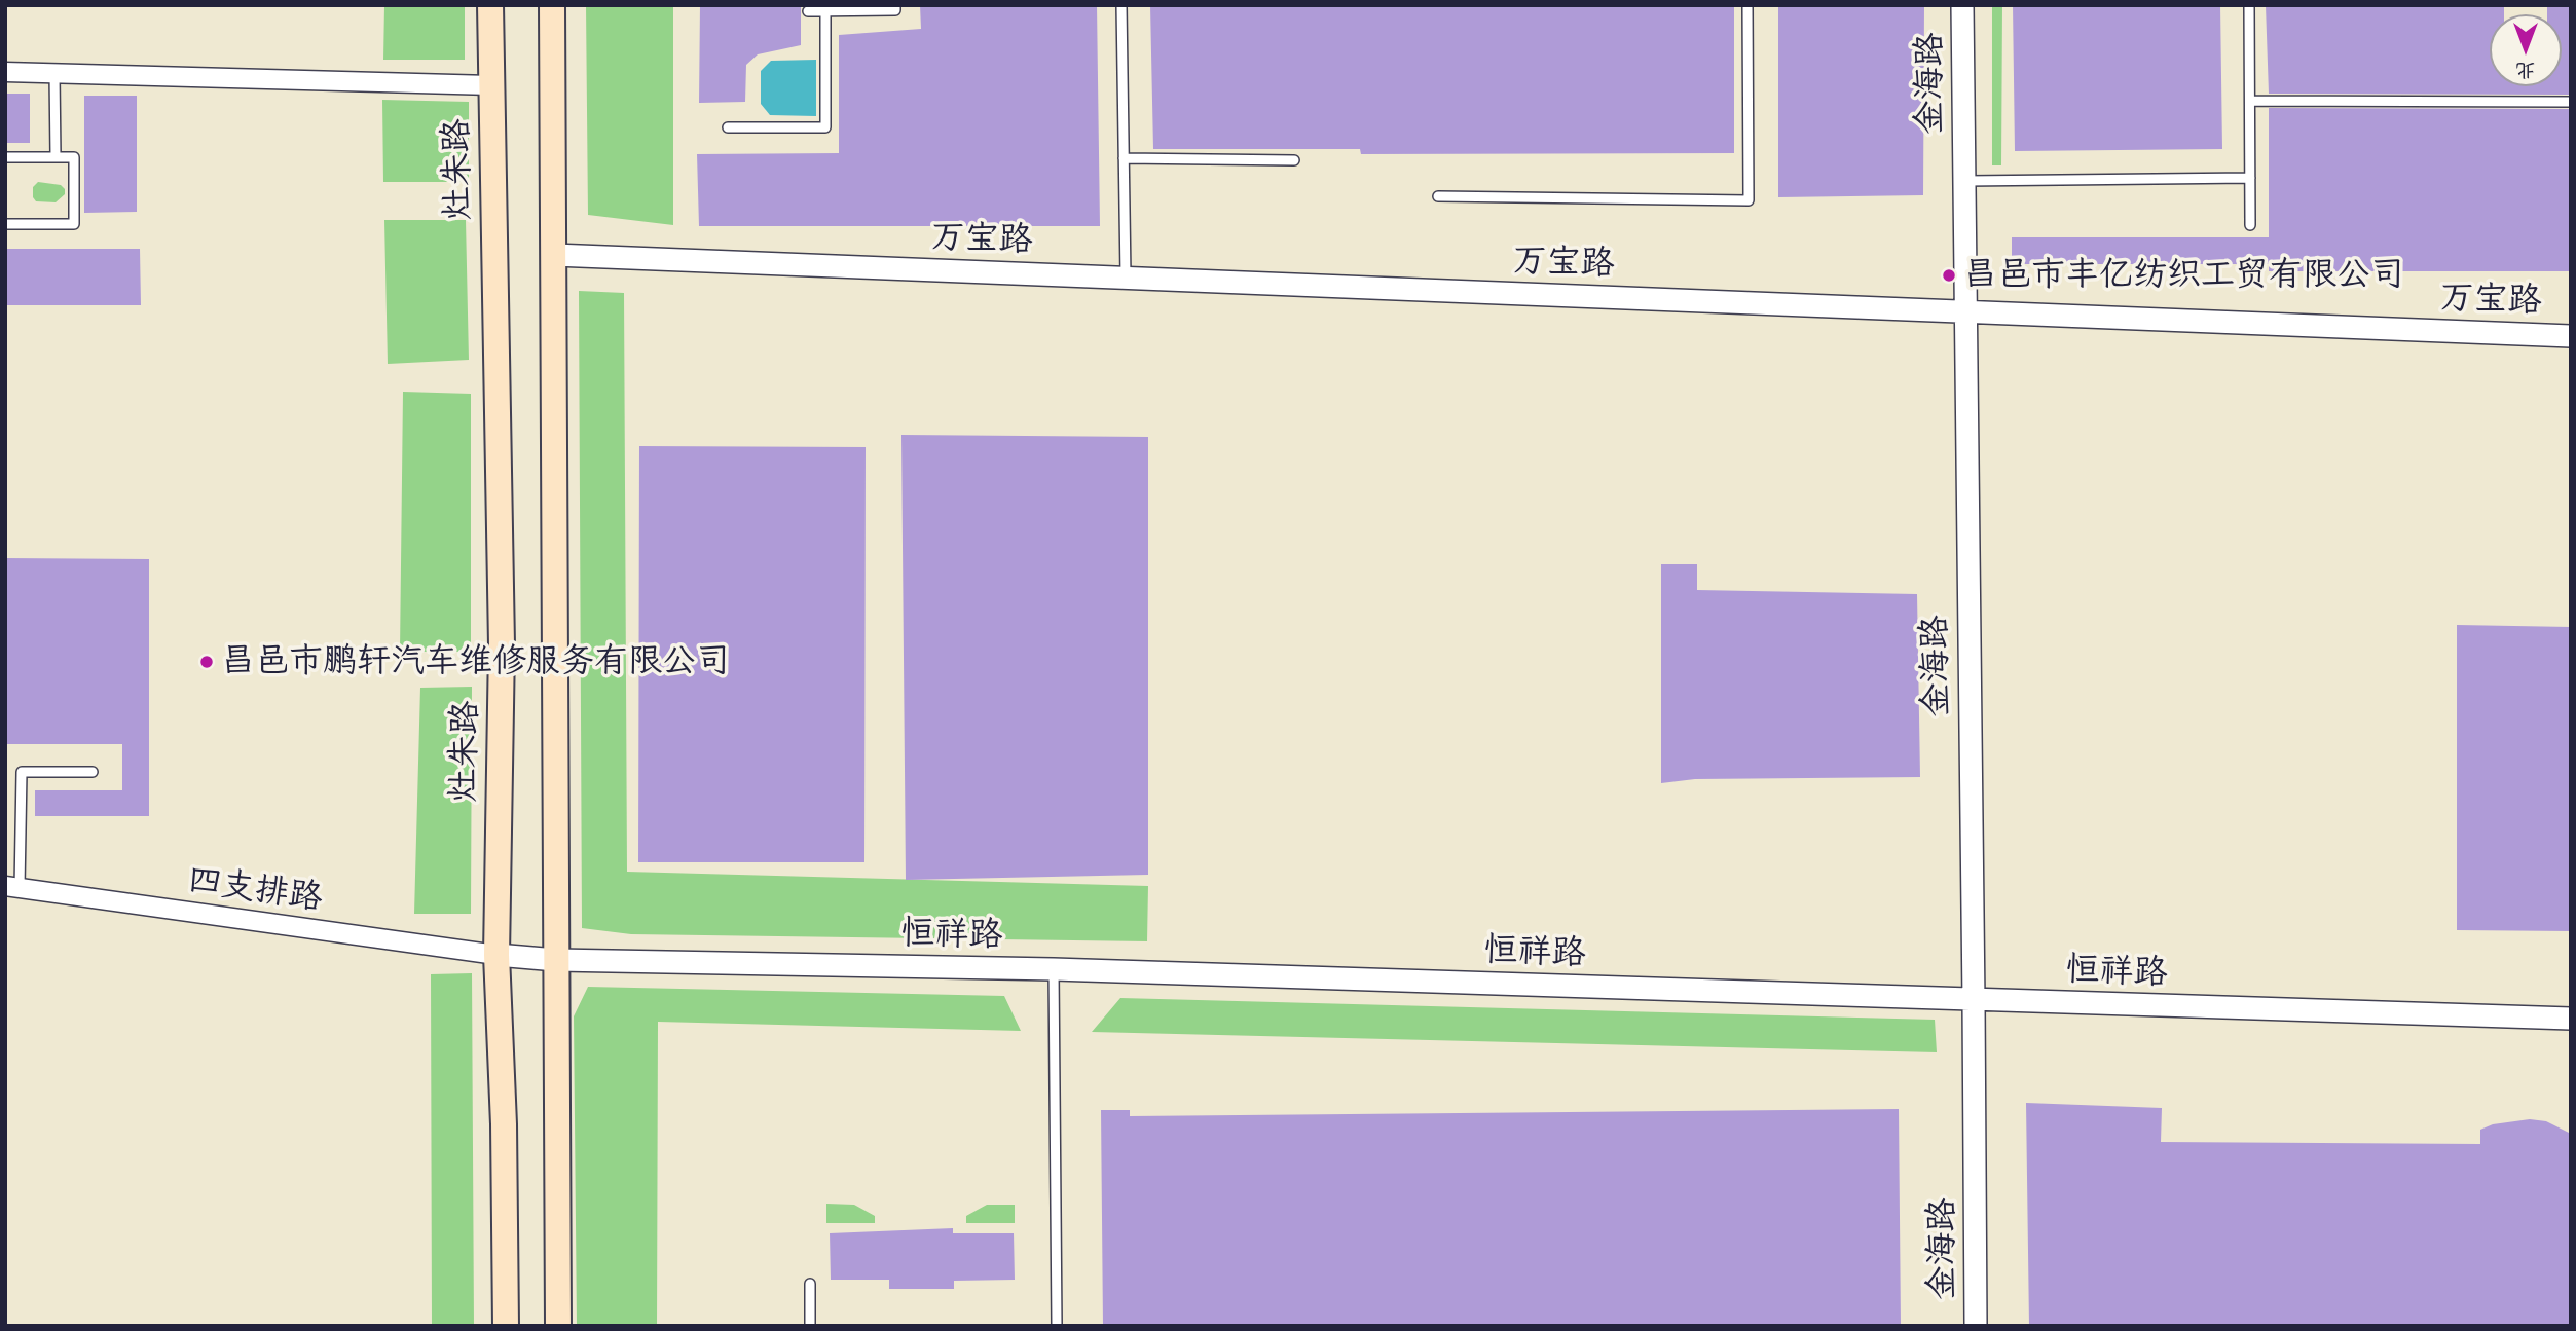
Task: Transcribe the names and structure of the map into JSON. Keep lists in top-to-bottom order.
{
  "streets": {
    "main road": ["灶朱路"],
    "street": [
      "金海路",
      "万宝路",
      "四支排路",
      "恒祥路"
    ]
  },
  "crossings": [
    ["金海路", "万宝路"],
    ["金海路", "恒祥路"],
    ["灶朱路", "四支排路"],
    ["灶朱路", "恒祥路"],
    ["四支排路", "恒祥路"]
  ],
  "places": ["昌邑市丰亿纺织工贸有限公司", "昌邑市鹏轩汽车维修服务有限公司"],
  "north": "bottom"
}
